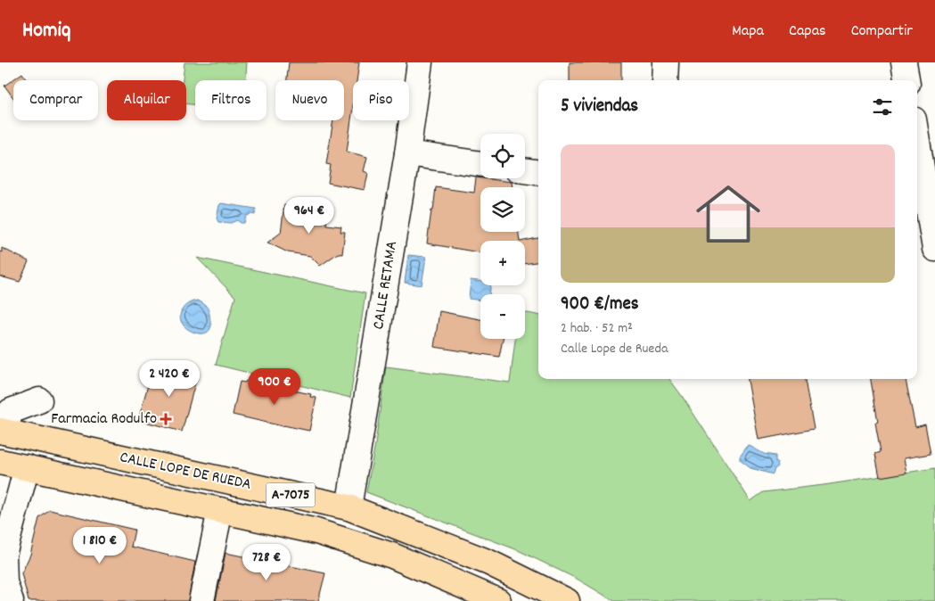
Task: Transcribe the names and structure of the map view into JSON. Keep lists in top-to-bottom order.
{
  "streets": {
    "main road": ["CALLE LOPE DE RUEDA", "A-7075"],
    "street": ["CALLE RETAMA"]
  },
  "crossings": [
    ["CALLE RETAMA", "CALLE LOPE DE RUEDA"]
  ],
  "places": {
    "health": ["Farmacia Rodulfo"]
  },
  "page": {
    "header": "Homiq",
    "nav": ["Mapa", "Capas", "Compartir"],
    "chip": [
      "Comprar",
      "Alquilar",
      "Filtros",
      "Nuevo",
      "Piso"
    ],
    "heading": "5 viviendas",
    "map_buttons": ["+", "−"],
    "list": [
      {
        "name": "900 €/mes",
        "note": "2 hab. · 52 m² · Calle Lope de Rueda"
      }
    ],
    "price": [
      "964 €",
      "2 420 €",
      "900 €",
      "1 810 €",
      "728 €"
    ]
  }
}
